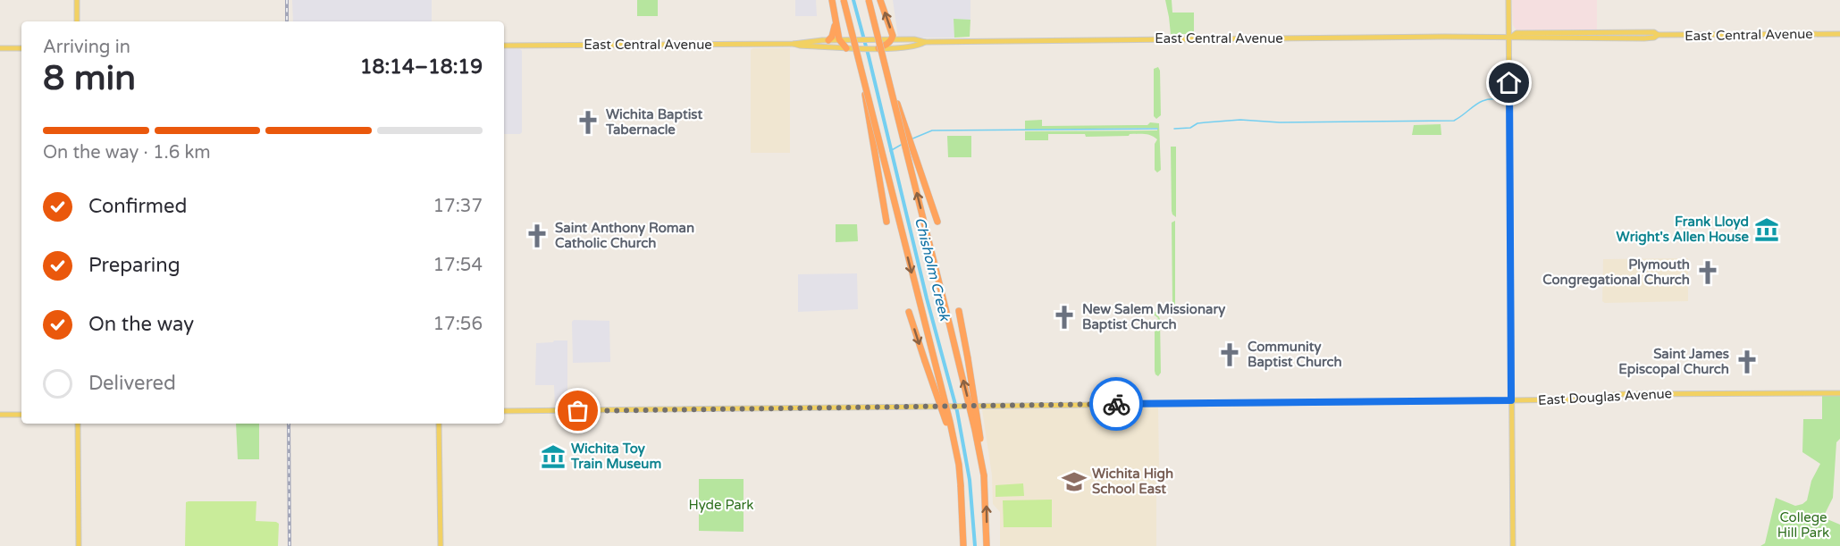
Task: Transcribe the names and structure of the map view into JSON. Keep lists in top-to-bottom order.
{
  "streets": {
    "main road": ["East Central Avenue", "East Douglas Avenue"]
  },
  "water": ["Chisholm Creek"],
  "parks": ["Hyde Park", "College Hill Park"],
  "places": {
    "church": [
      "Wichita Baptist Tabernacle",
      "Saint Anthony Roman Catholic Church",
      "Plymouth Congregational Church",
      "New Salem Missionary Baptist Church",
      "Community Baptist Church",
      "Saint James Episcopal Church"
    ],
    "museum": ["Frank Lloyd Wright's Allen House", "Wichita Toy Train Museum"],
    "school or university": ["Wichita High School East"]
  },
  "page": {
    "heading": ["8 min", "Arriving in", "18:14–18:19"],
    "bar": "On the way · 1.6 km",
    "list": [
      ["Confirmed", "17:37"],
      ["Preparing", "17:54"],
      ["On the way", "17:56"],
      "Delivered"
    ]
  }
}
